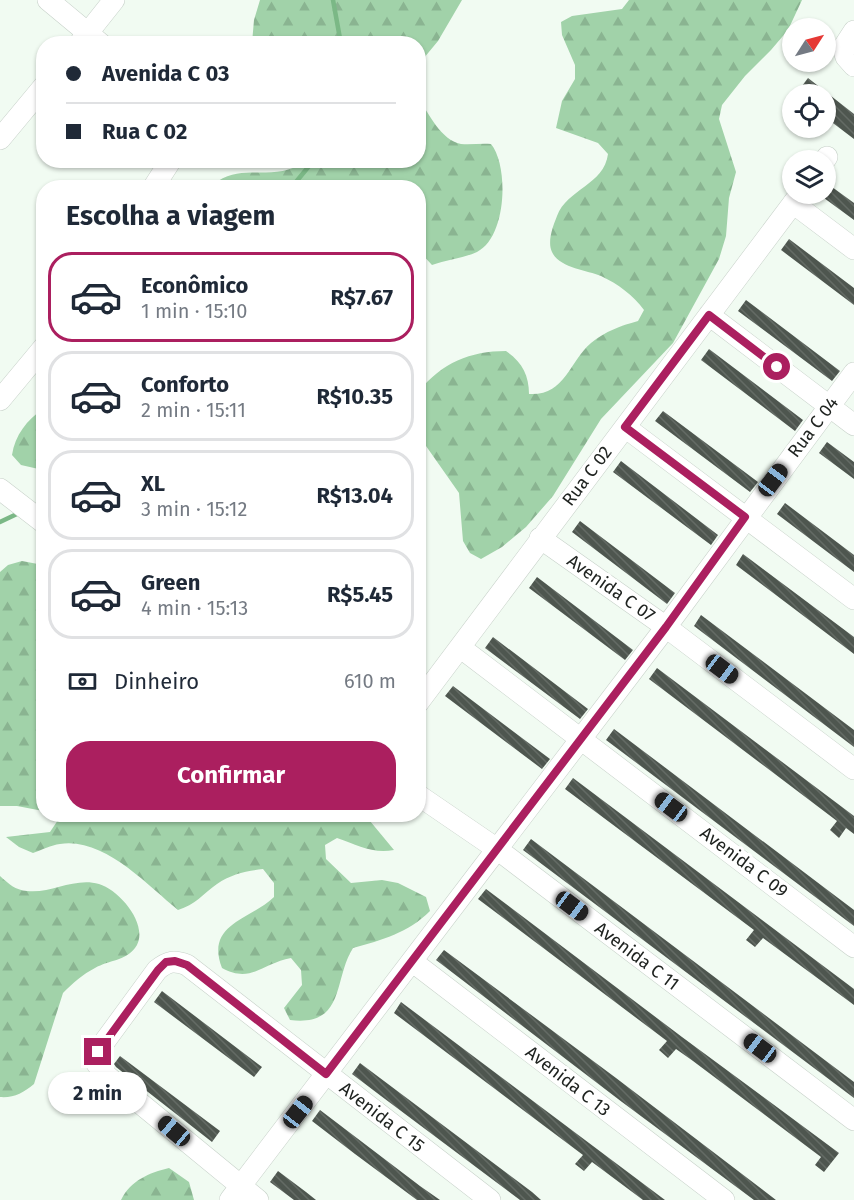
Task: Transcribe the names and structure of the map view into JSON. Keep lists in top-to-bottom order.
{
  "streets": {
    "street": [
      "Rua C 04",
      "Rua C 02",
      "Avenida C 07",
      "Avenida C 09",
      "Avenida C 11",
      "Avenida C 13",
      "Avenida C 15"
    ]
  },
  "crossings": [
    ["Rua C 04", "Avenida C 07"],
    ["Rua C 04", "Avenida C 09"],
    ["Rua C 04", "Avenida C 11"],
    ["Rua C 04", "Avenida C 13"],
    ["Rua C 04", "Avenida C 15"],
    ["Rua C 02", "Avenida C 07"],
    ["Rua C 02", "Avenida C 09"]
  ],
  "north": "top right",
  "page": {
    "banner": ["Avenida C 03", "Rua C 02"],
    "heading": "Escolha a viagem",
    "list": [
      {
        "name": "Econômico",
        "note": "1 min · 15:10",
        "value": "R$7.67"
      },
      {
        "name": "Conforto",
        "note": "2 min · 15:11",
        "value": "R$10.35"
      },
      {
        "name": "XL",
        "note": "3 min · 15:12",
        "value": "R$13.04"
      },
      {
        "name": "Green",
        "note": "4 min · 15:13",
        "value": "R$5.45"
      }
    ],
    "pay": ["Dinheiro", "610 m"],
    "buttons": "Confirmar",
    "bubble": "2 min"
  }
}
